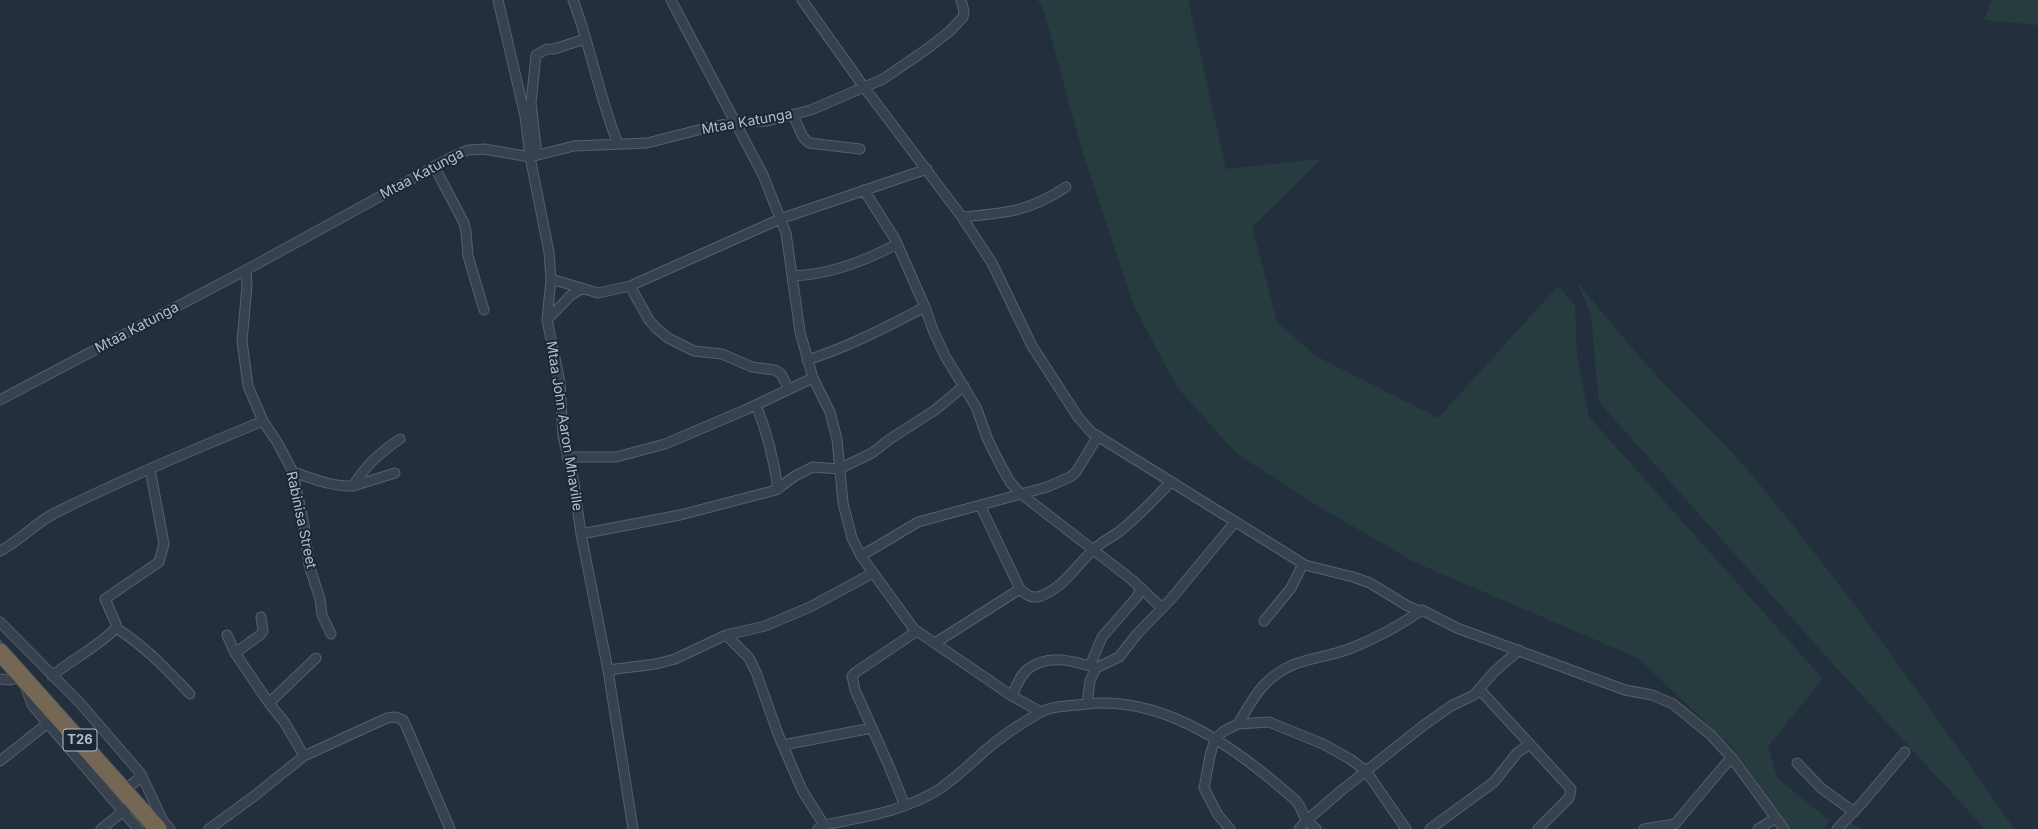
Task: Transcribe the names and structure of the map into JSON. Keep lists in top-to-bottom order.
{
  "streets": {
    "highway": ["T26"],
    "street": ["Mtaa Katunga", "Mtaa John Aaron Mhaville", "Rabinisa Street"]
  },
  "crossings": [
    ["Mtaa Katunga", "Mtaa John Aaron Mhaville"],
    ["Mtaa Katunga", "Rabinisa Street"]
  ]
}
